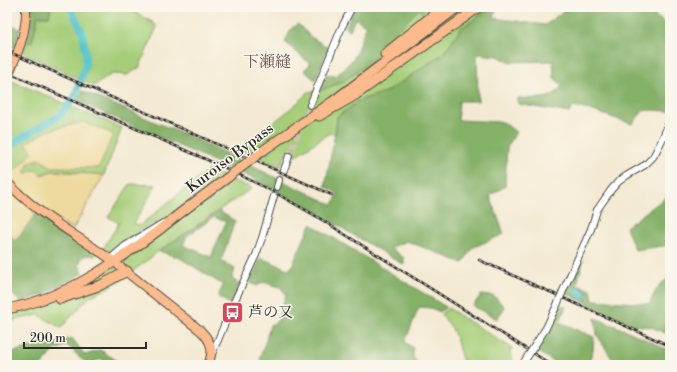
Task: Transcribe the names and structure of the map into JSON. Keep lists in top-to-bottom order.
{
  "streets": {
    "highway": ["Kuroiso Bypass"]
  },
  "districts": ["下瀬縫"],
  "places": {
    "bus stop": ["芦の又"]
  },
  "scale_bar": "200 m"
}
